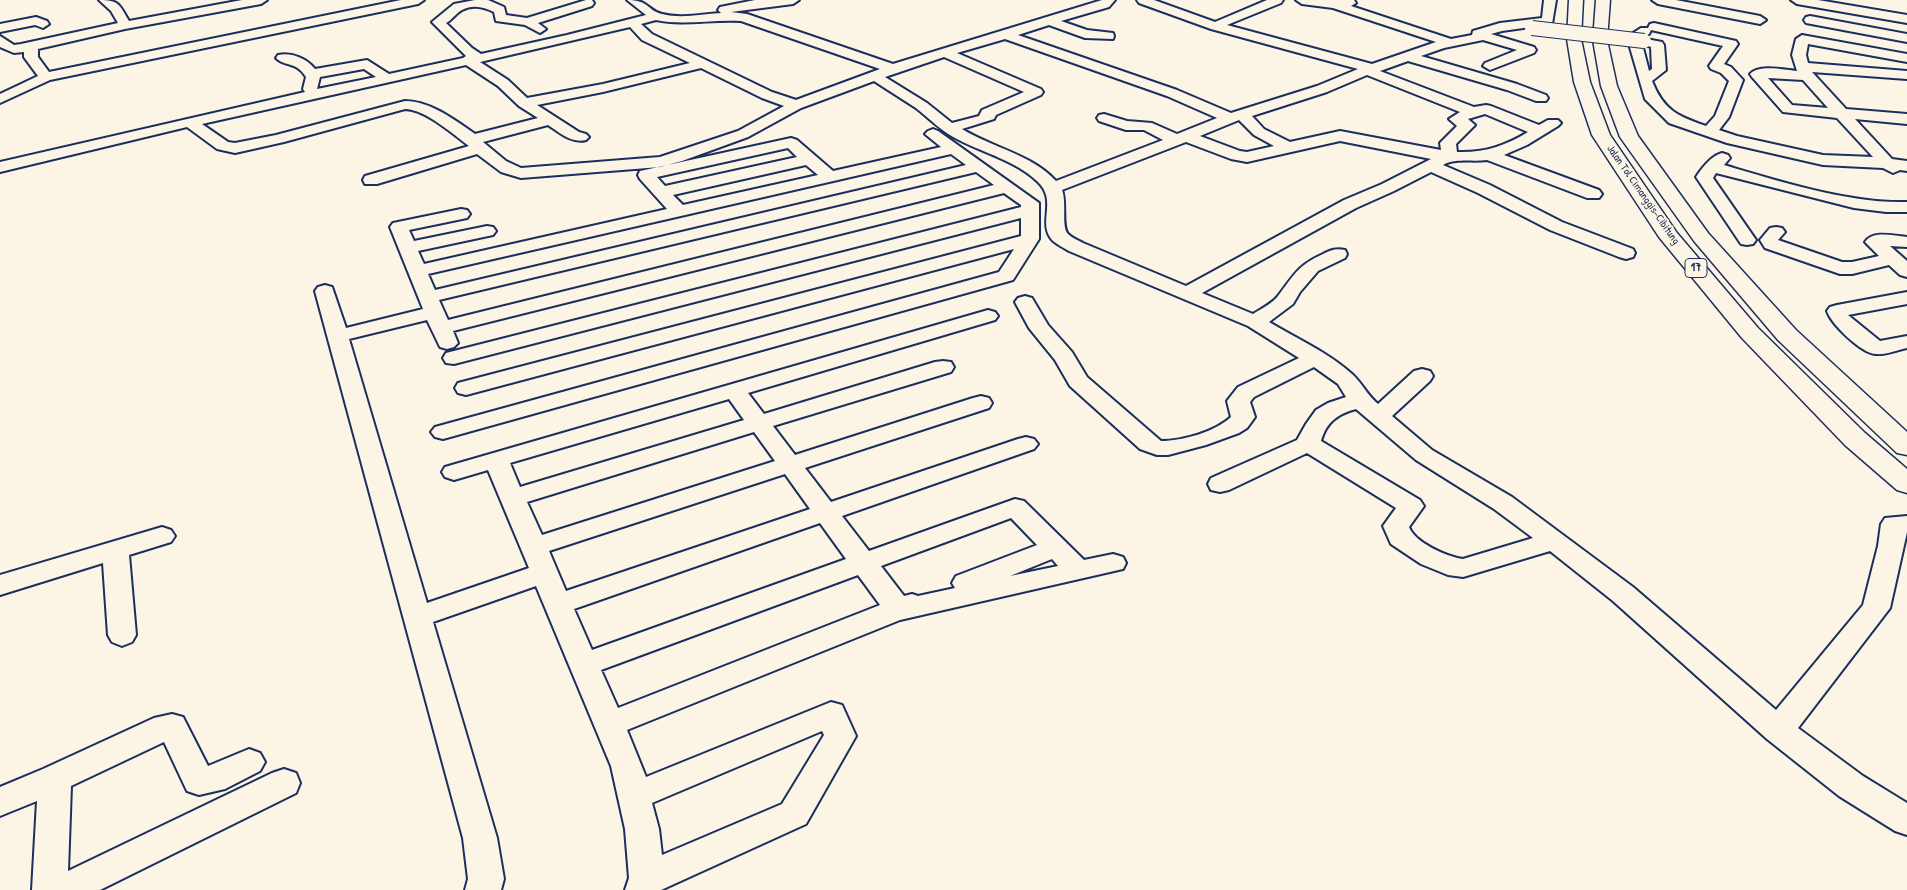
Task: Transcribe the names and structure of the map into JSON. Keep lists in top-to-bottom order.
{
  "streets": {
    "highway": ["Jalan Tol Cimanggis–Cibitung", "17"]
  }
}
